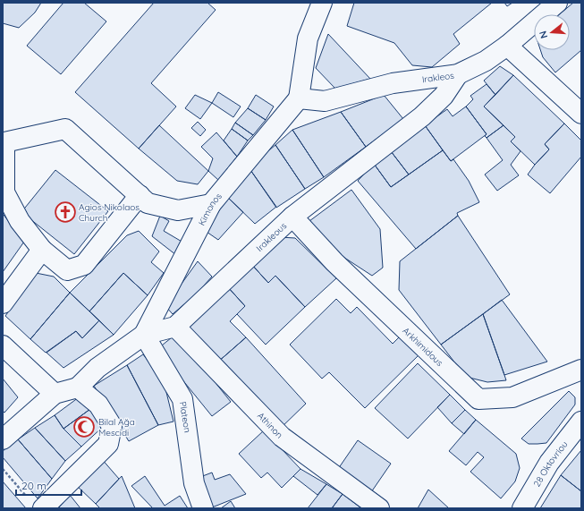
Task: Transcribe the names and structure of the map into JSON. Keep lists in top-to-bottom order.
{
  "streets": {
    "street": [
      "Irakleos",
      "Kimonos",
      "Irakleous",
      "Arkhimidous",
      "Plateon",
      "Athinon",
      "28 Oktovriou"
    ]
  },
  "crossings": [
    ["Irakleos", "Kimonos"],
    ["Irakleos", "Irakleous"],
    ["Kimonos", "Irakleous"],
    ["Kimonos", "Plateon"],
    ["Irakleous", "Arkhimidous"],
    ["Irakleous", "Plateon"],
    ["Irakleous", "Athinon"]
  ],
  "places": {
    "church": ["Agios Nikolaos Church"],
    "mosque": ["Bilal Ağa Mescidi"]
  },
  "scale_bar": "20 m",
  "north": "left"
}
